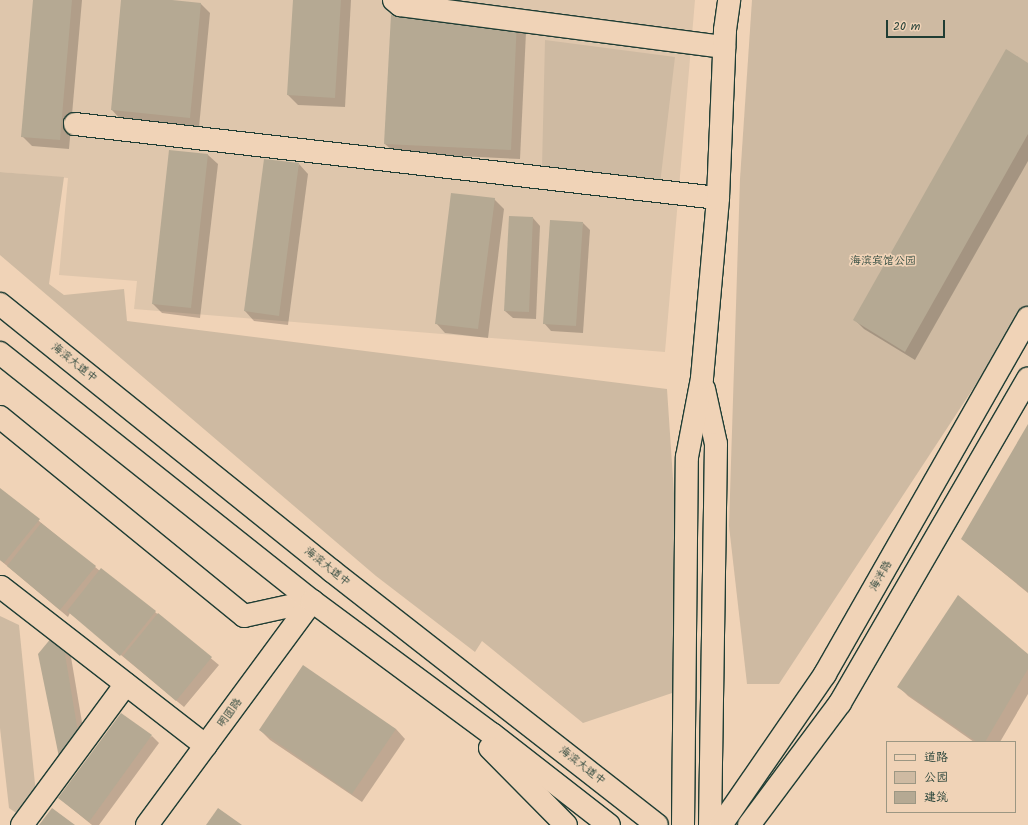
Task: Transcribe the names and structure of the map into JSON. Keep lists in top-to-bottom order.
{
  "streets": {
    "street": ["海滨大道中", "海洋路", "明圆路"]
  },
  "parks": ["海滨宾馆公园"],
  "legend": ["道路", "公园", "建筑"],
  "scale_bar": "20 m"
}
